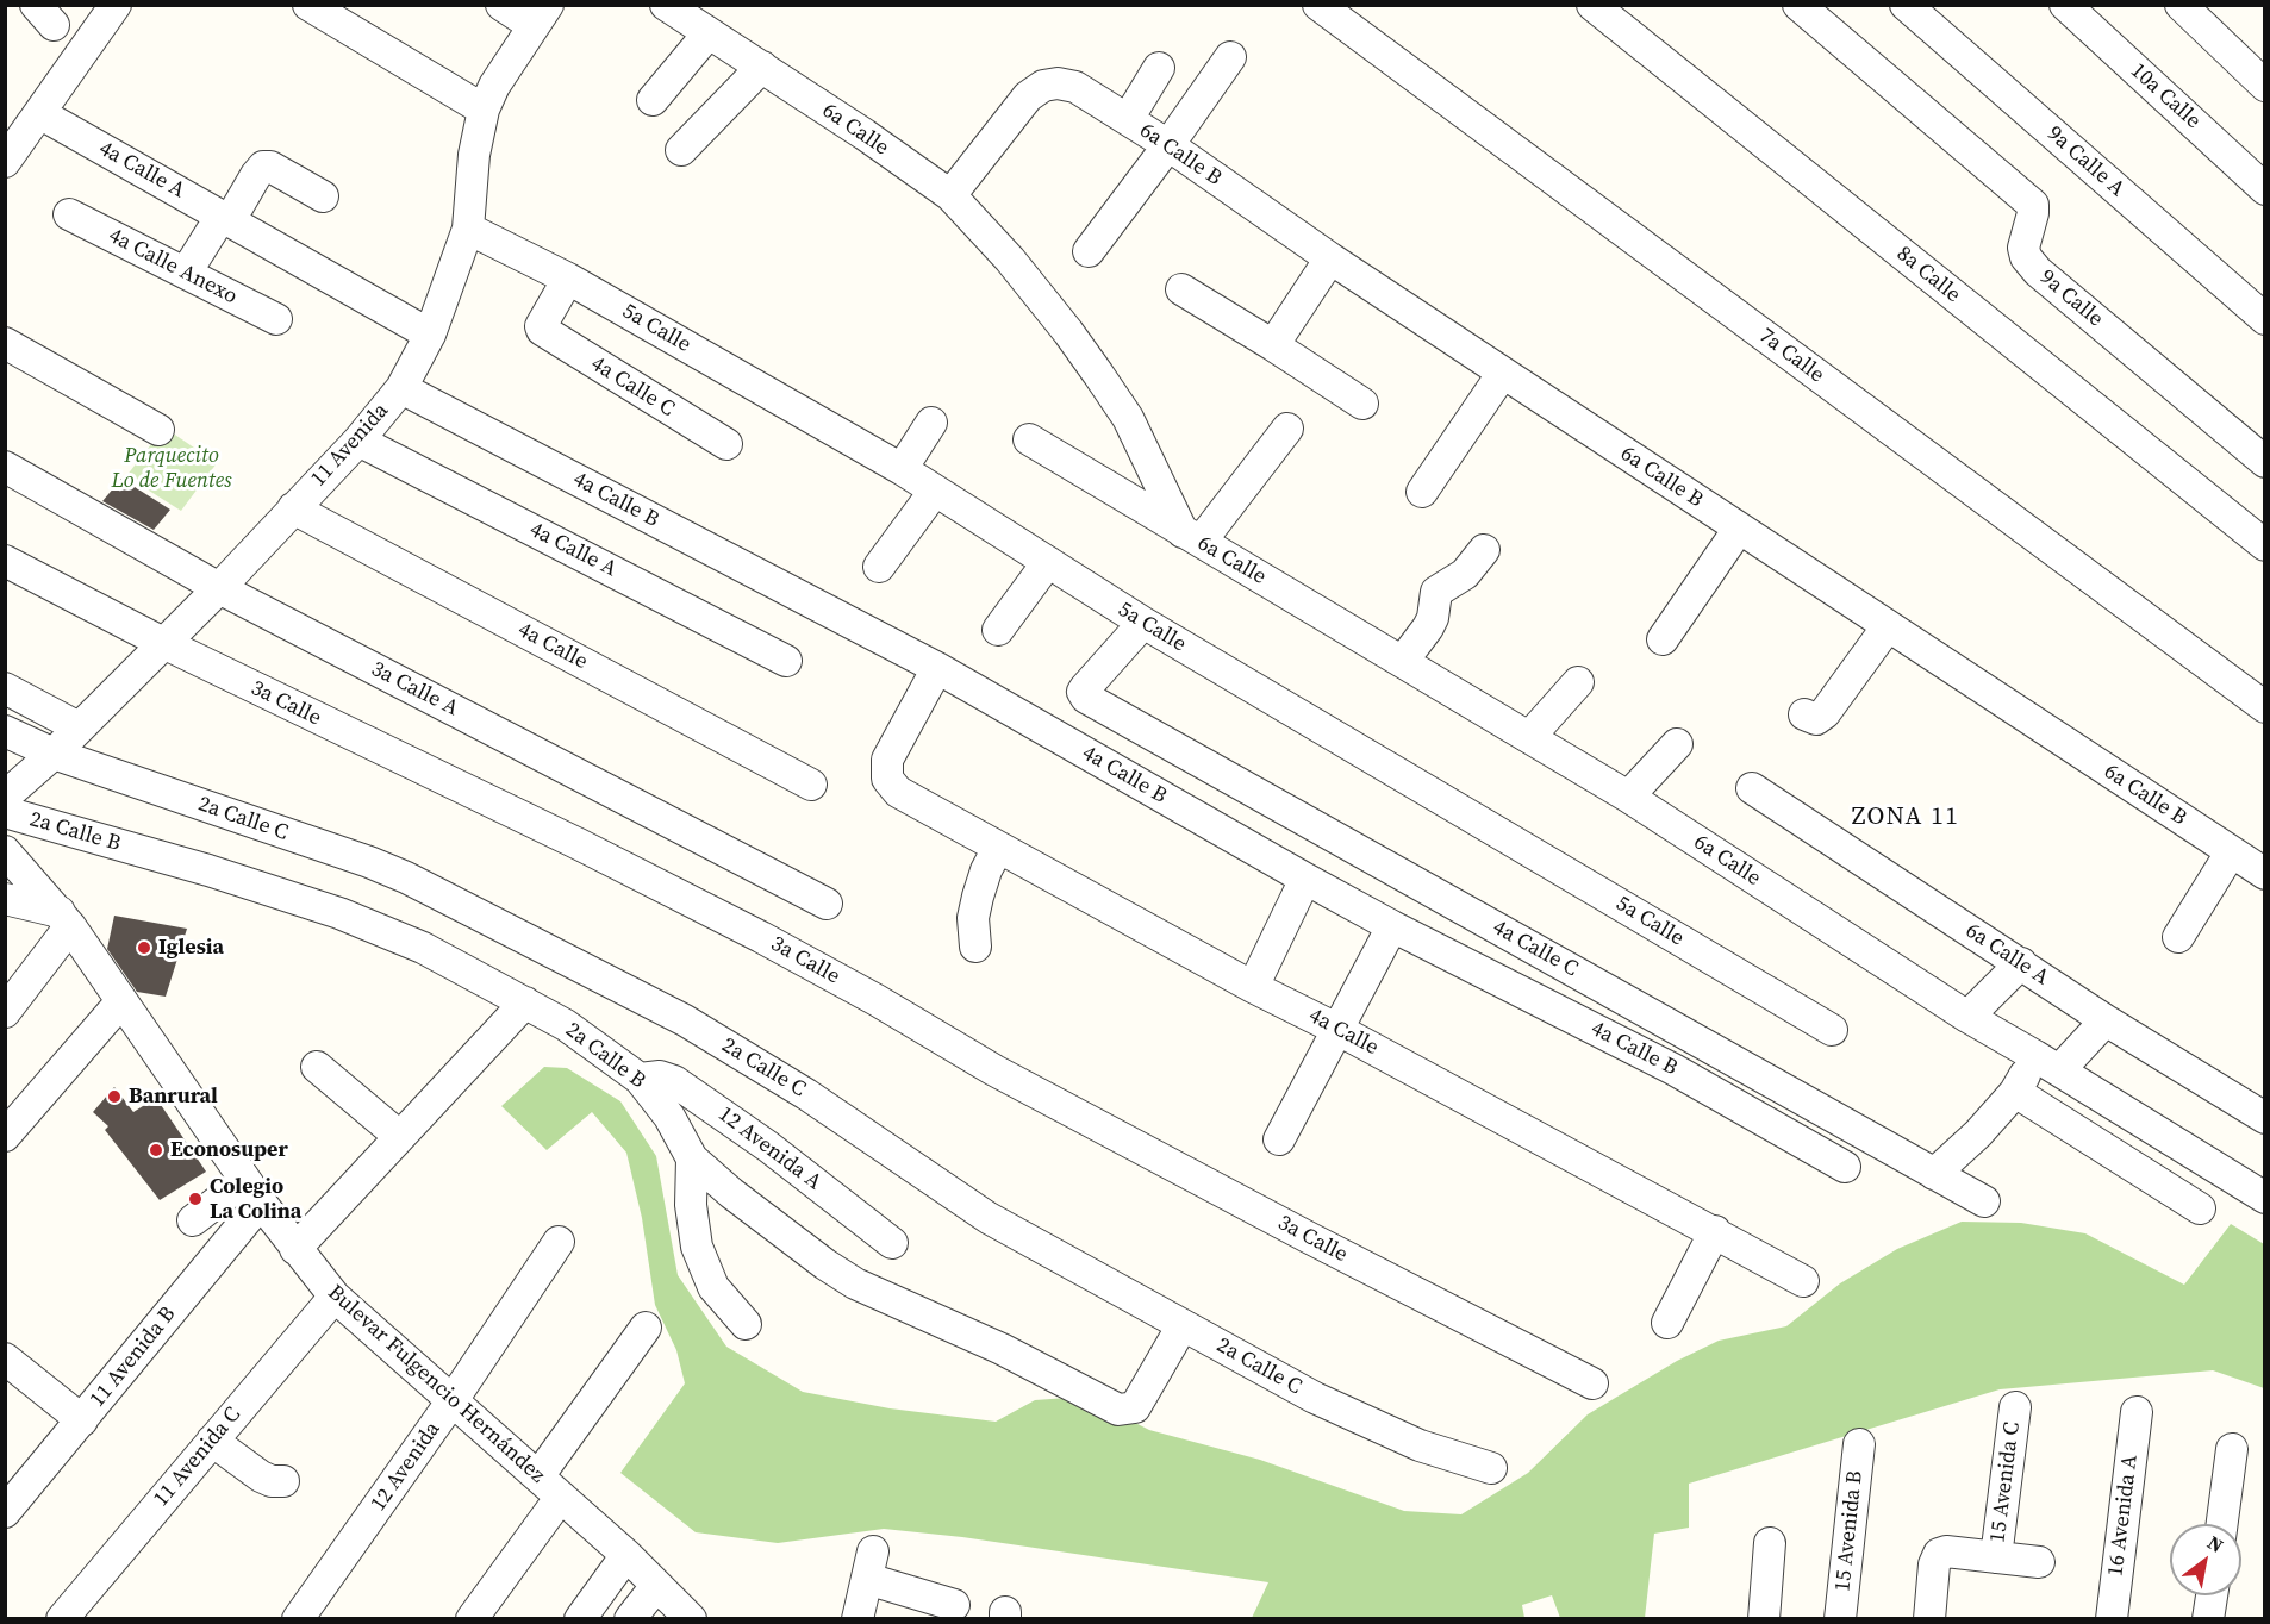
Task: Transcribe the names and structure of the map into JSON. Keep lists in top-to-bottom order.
{
  "streets": {
    "street": [
      "10a Calle",
      "6a Calle",
      "6a Calle B",
      "9a Calle A",
      "4a Calle A",
      "4a Calle Anexo",
      "8a Calle",
      "9a Calle",
      "5a Calle",
      "7a Calle",
      "4a Calle C",
      "11 Avenida",
      "4a Calle B",
      "4a Calle",
      "3a Calle A",
      "3a Calle",
      "2a Calle C",
      "2a Calle B",
      "6a Calle A",
      "12 Avenida A",
      "11 Avenida B",
      "Bulevar Fulgencio Hernández",
      "11 Avenida C",
      "12 Avenida",
      "15 Avenida C",
      "16 Avenida A",
      "15 Avenida B"
    ]
  },
  "crossings": [
    ["6a Calle", "6a Calle B"],
    ["4a Calle A", "11 Avenida"],
    ["5a Calle", "4a Calle C"],
    ["5a Calle", "11 Avenida"],
    ["11 Avenida", "4a Calle B"],
    ["11 Avenida", "4a Calle"],
    ["11 Avenida", "3a Calle A"],
    ["11 Avenida", "3a Calle"],
    ["11 Avenida", "2a Calle C"],
    ["4a Calle B", "4a Calle"],
    ["2a Calle C", "2a Calle B"],
    ["2a Calle B", "12 Avenida A"],
    ["11 Avenida B", "Bulevar Fulgencio Hernández"],
    ["Bulevar Fulgencio Hernández", "11 Avenida C"],
    ["Bulevar Fulgencio Hernández", "12 Avenida"]
  ],
  "districts": ["ZONA 11"],
  "parks": ["Parquecito Lo de Fuentes"],
  "places": [
    "Iglesia",
    "Banrural",
    "Econosuper",
    "Colegio La Colina"
  ],
  "north": "top right"
}
